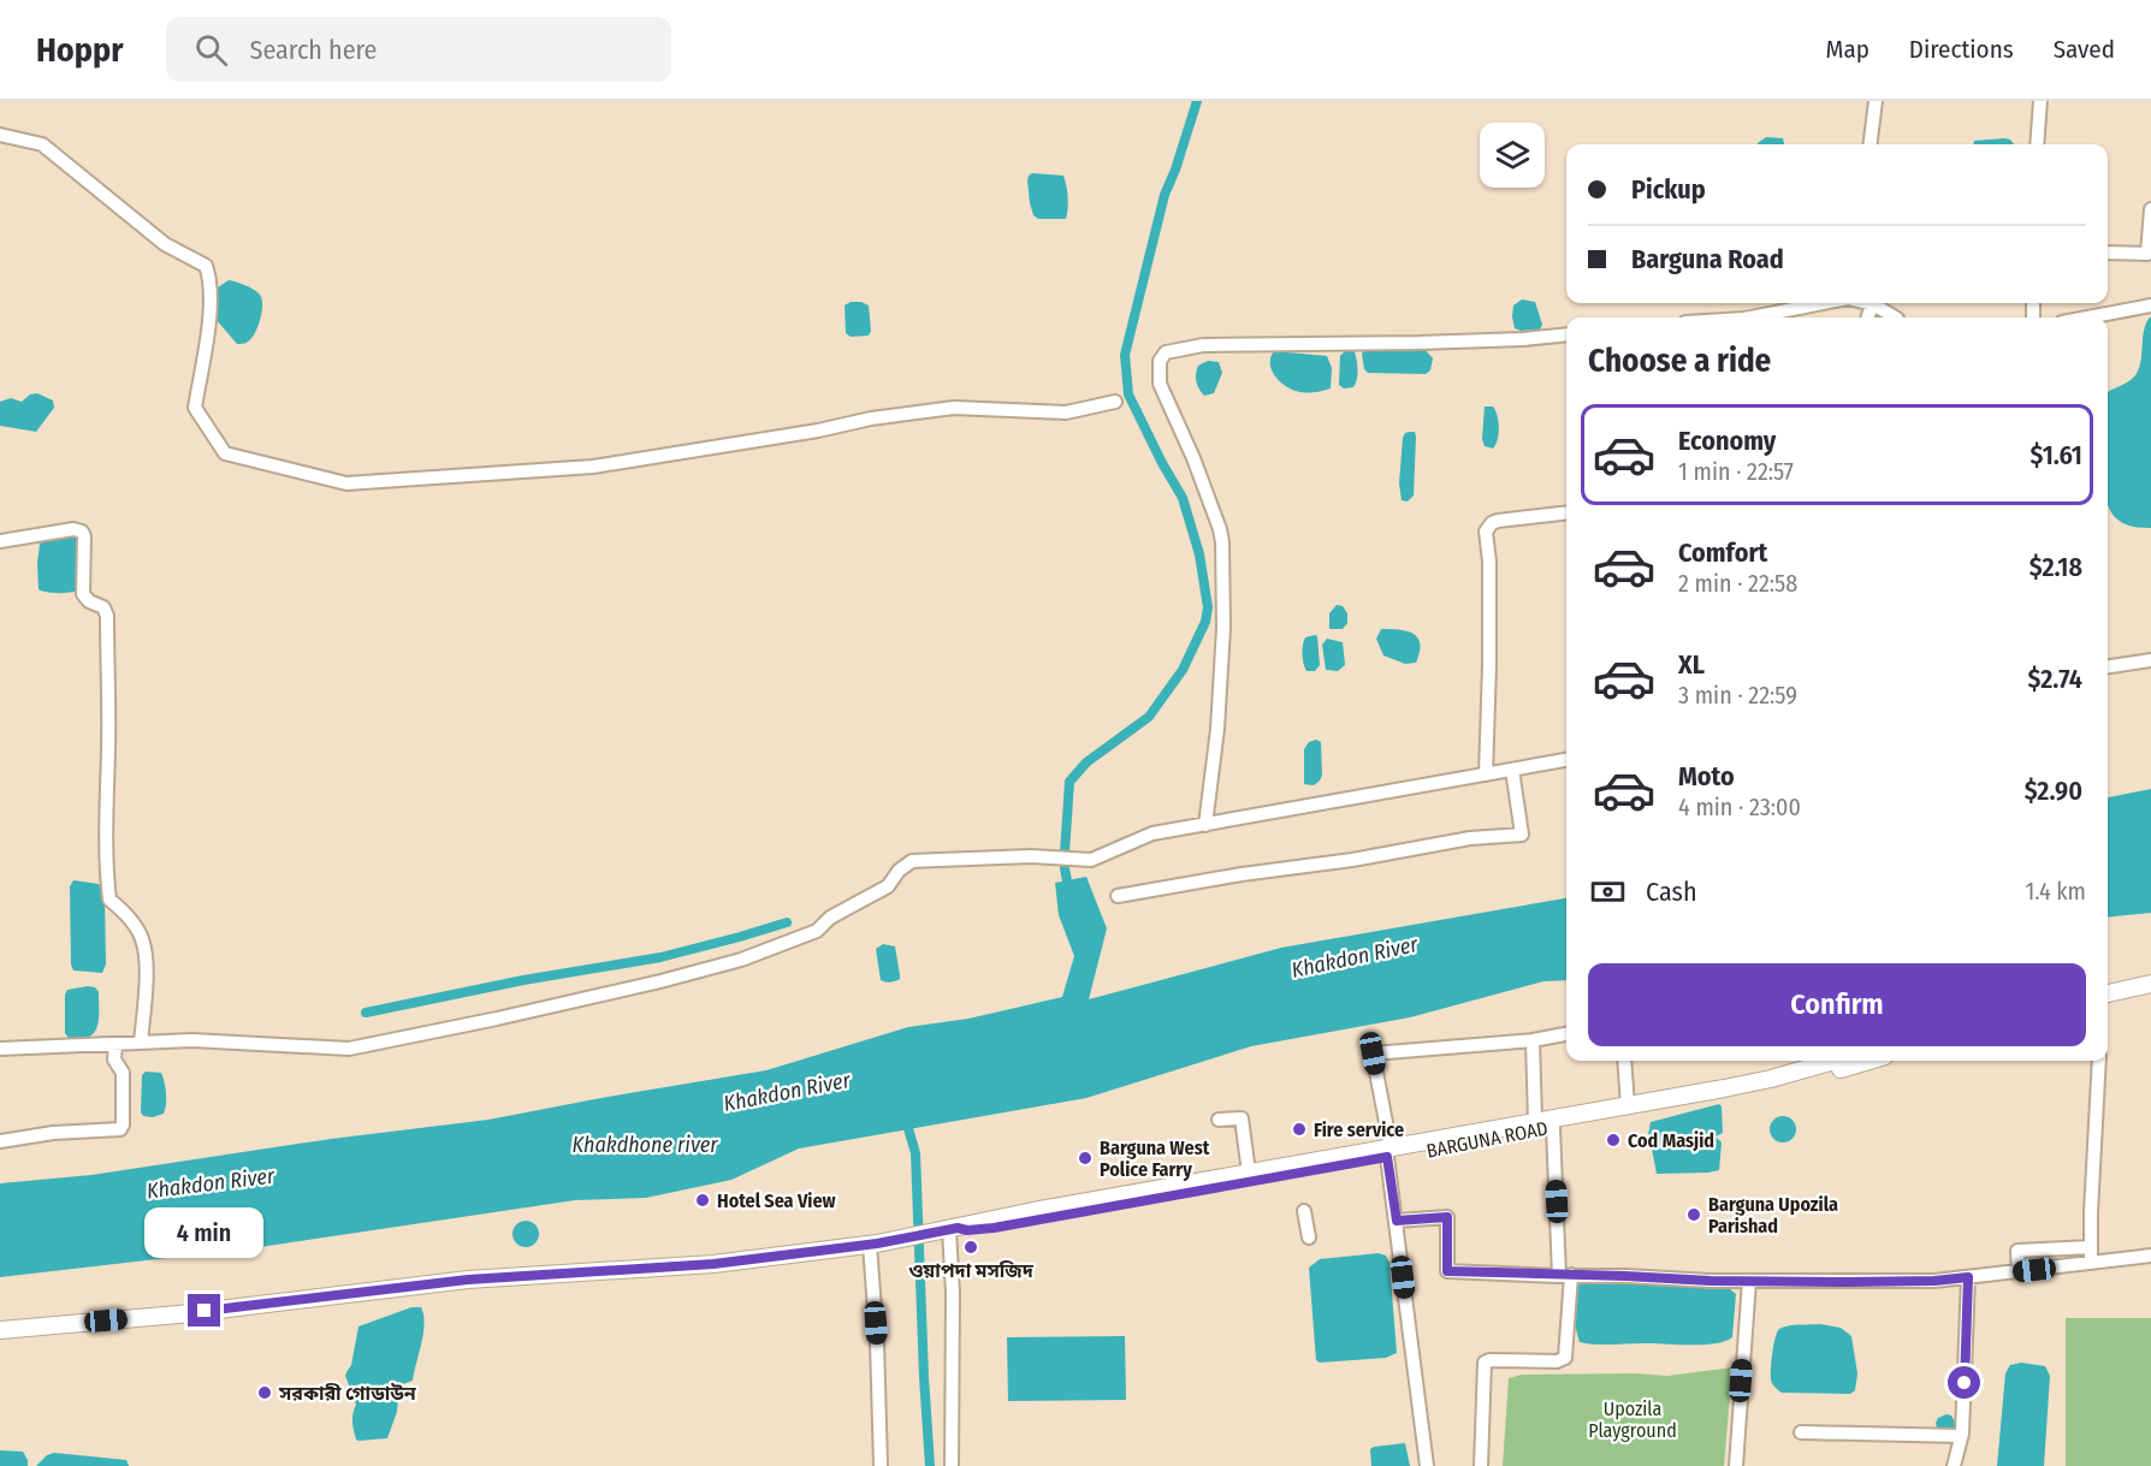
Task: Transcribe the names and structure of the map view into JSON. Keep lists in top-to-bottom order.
{
  "streets": {
    "main road": ["BARGUNA ROAD"]
  },
  "water": ["Khakdon River", "Khakdhone river"],
  "parks": ["Upozila Playground"],
  "places": [
    "Fire service",
    "Cod Masjid",
    "Barguna West Police Farry",
    "Hotel Sea View",
    "Barguna Upozila Parishad",
    "ওয়াপদা মসজিদ",
    "সরকারী গোডাউন"
  ],
  "page": {
    "header": "Hoppr",
    "search": "Search here",
    "nav": ["Map", "Directions", "Saved"],
    "banner": ["Pickup", "Barguna Road"],
    "heading": "Choose a ride",
    "list": [
      {
        "name": "Economy",
        "note": "1 min · 22:57",
        "value": "$1.61"
      },
      {
        "name": "Comfort",
        "note": "2 min · 22:58",
        "value": "$2.18"
      },
      {
        "name": "XL",
        "note": "3 min · 22:59",
        "value": "$2.74"
      },
      {
        "name": "Moto",
        "note": "4 min · 23:00",
        "value": "$2.90"
      }
    ],
    "pay": ["Cash", "1.4 km"],
    "buttons": "Confirm",
    "bubble": "4 min"
  }
}
